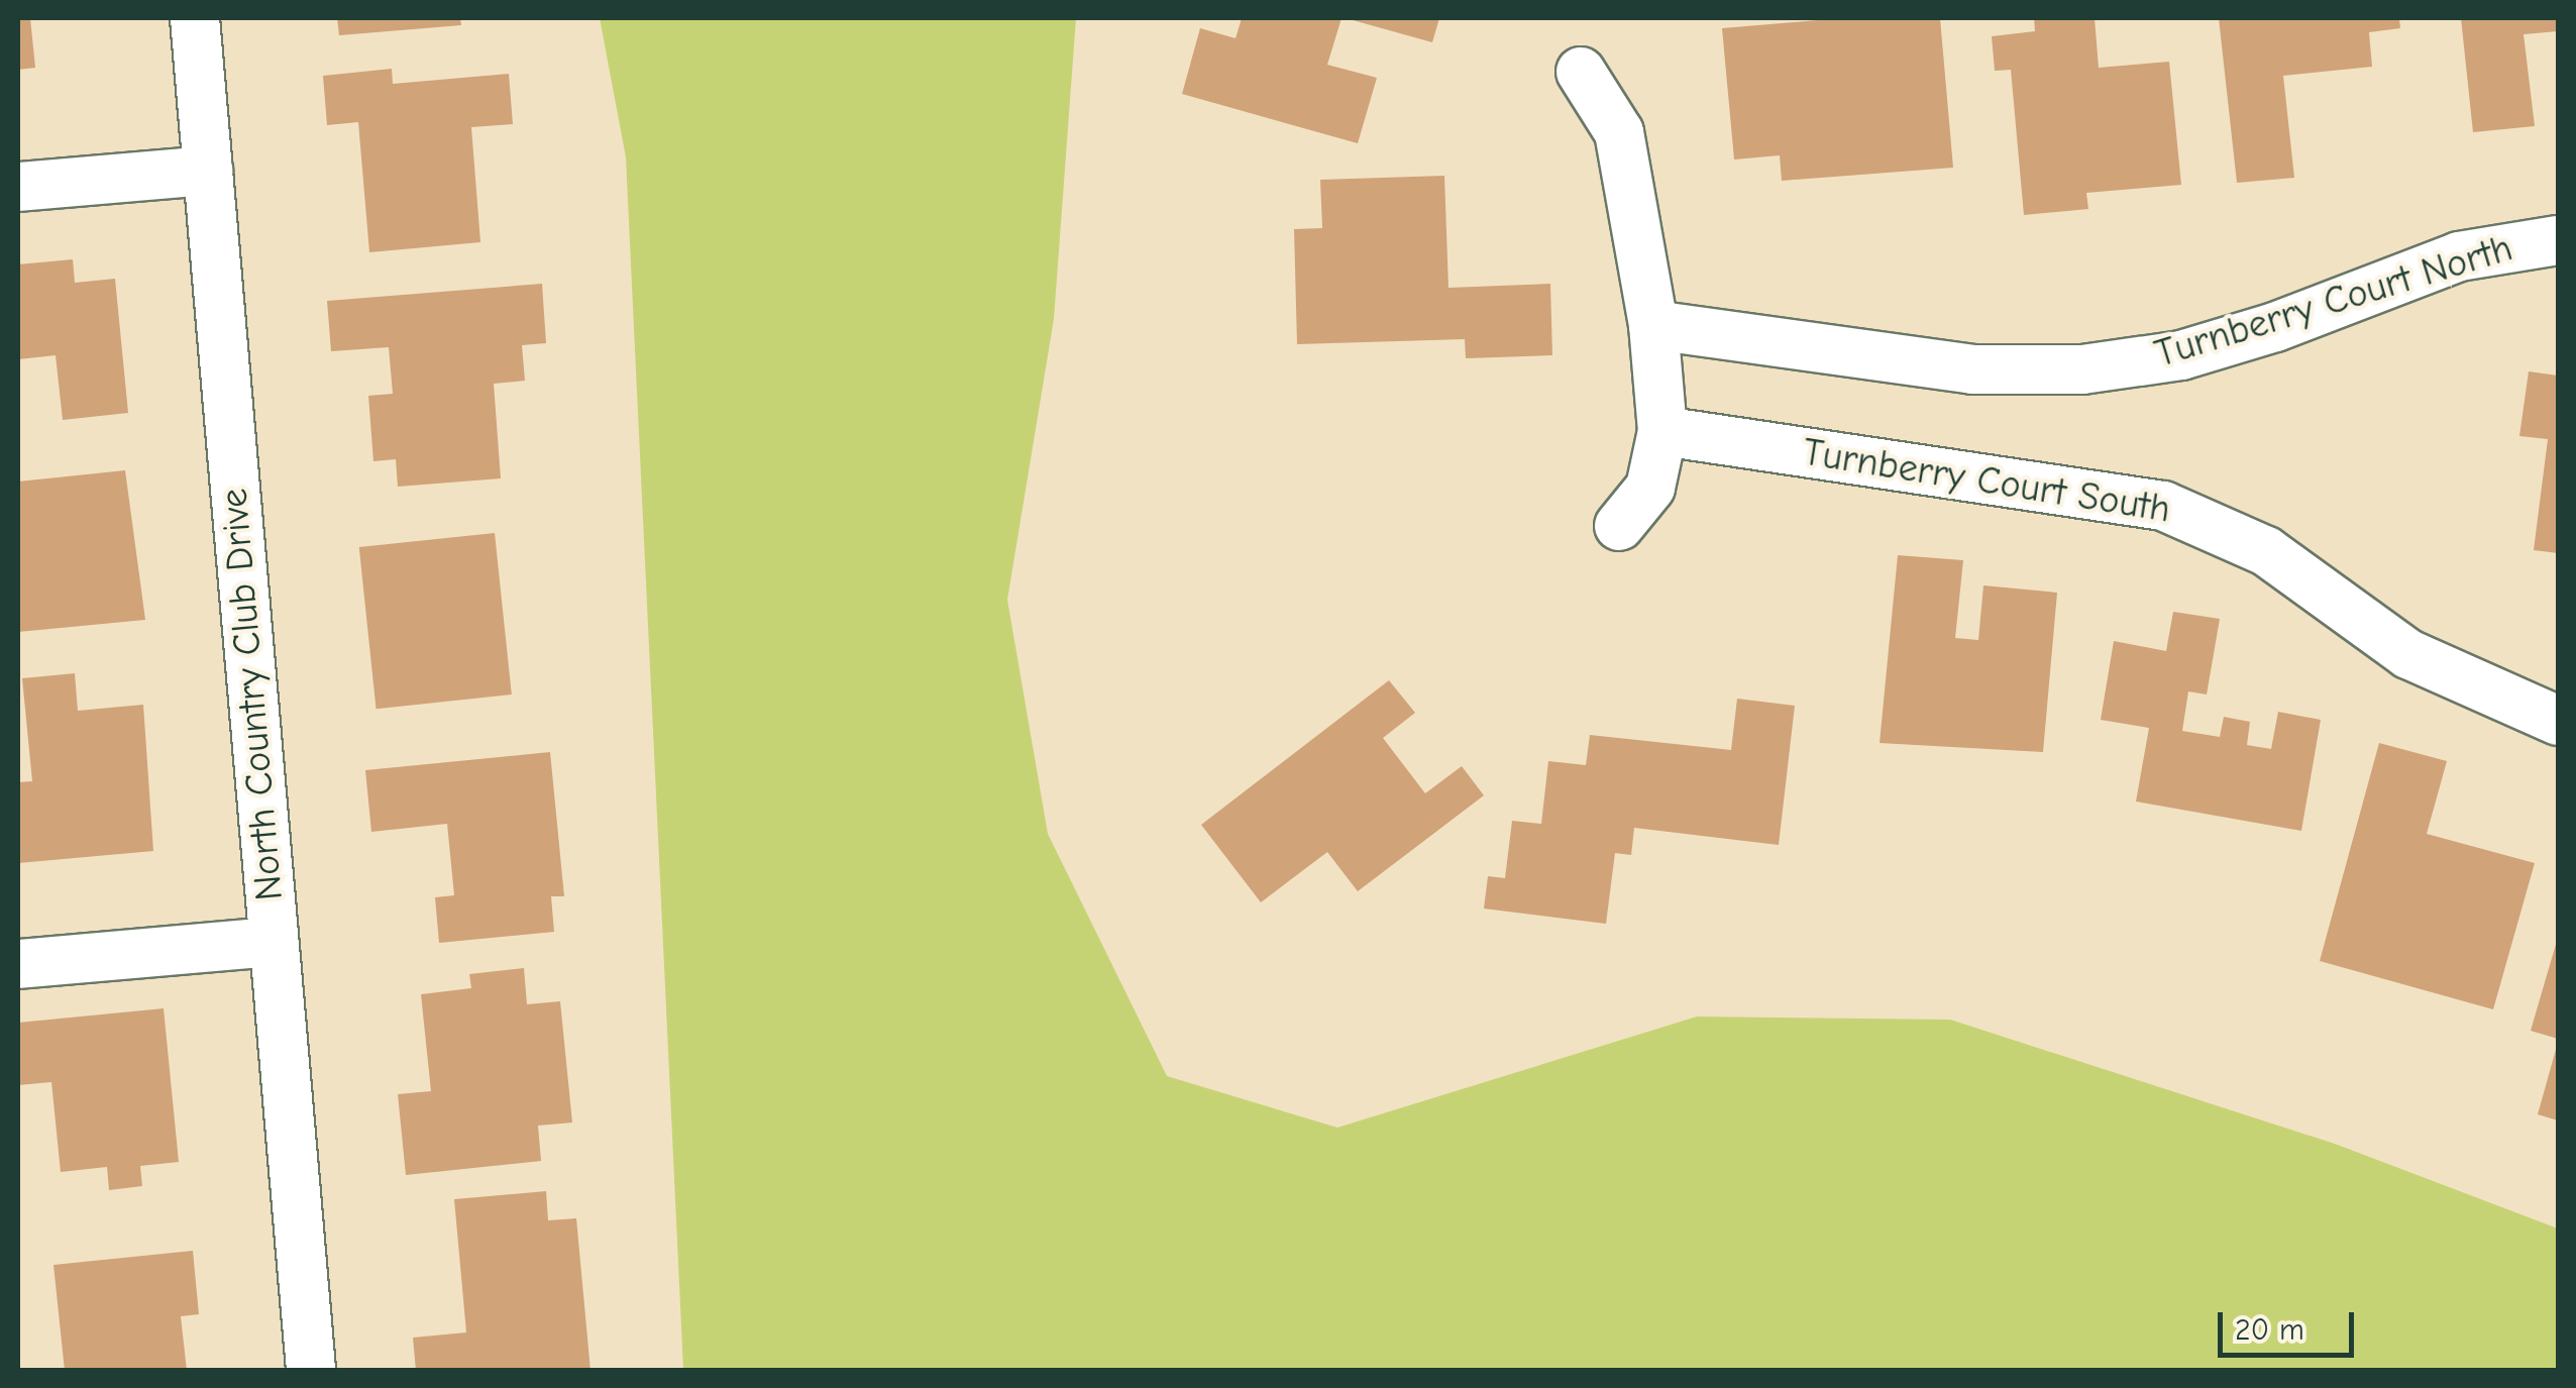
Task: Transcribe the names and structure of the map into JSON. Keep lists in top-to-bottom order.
{
  "streets": {
    "street": ["Turnberry Court North", "Turnberry Court South", "North Country Club Drive"]
  },
  "scale_bar": "20 m"
}
